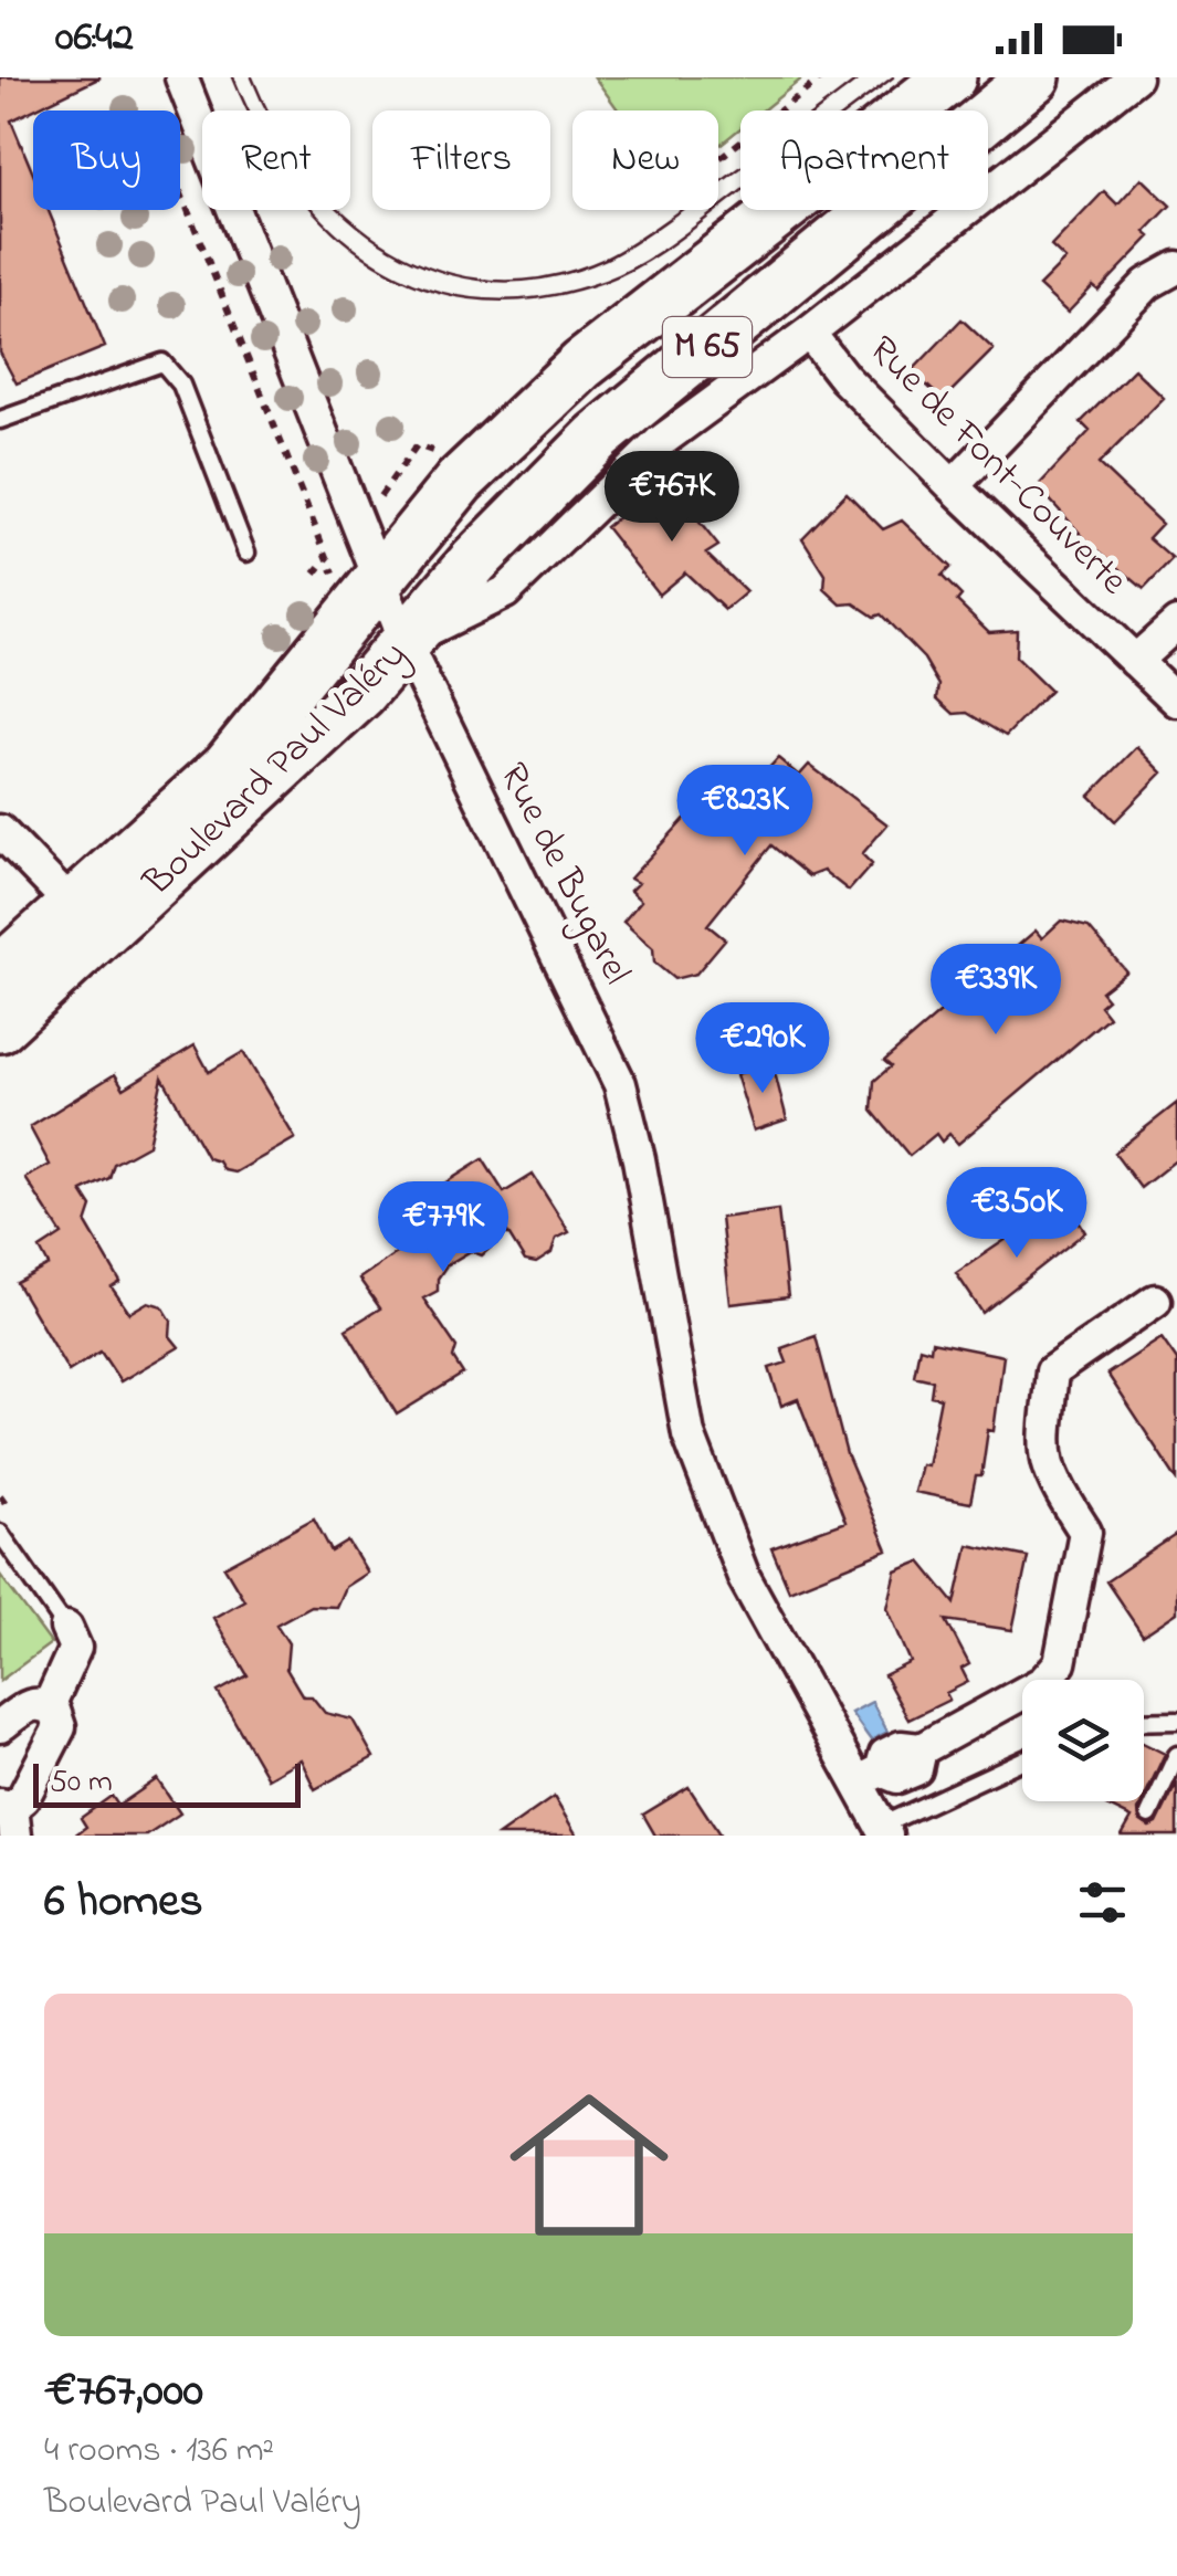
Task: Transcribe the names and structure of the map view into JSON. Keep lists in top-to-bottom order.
{
  "streets": {
    "main road": ["M 65", "Boulevard Paul Valéry"],
    "street": ["Rue de Font-Couverte", "Rue de Bugarel"]
  },
  "crossings": [
    ["M 65", "Boulevard Paul Valéry"],
    ["M 65", "Rue de Bugarel"],
    ["Rue de Font-Couverte", "Boulevard Paul Valéry"],
    ["Boulevard Paul Valéry", "Rue de Bugarel"]
  ],
  "scale_bar": "50 m",
  "page": {
    "status": "06:42",
    "chip": [
      "Buy",
      "Rent",
      "Filters",
      "New",
      "Apartment"
    ],
    "price": [
      "€767K",
      "€823K",
      "€339K",
      "€290K",
      "€350K",
      "€779K"
    ],
    "scale": "50 m",
    "heading": "6 homes",
    "list": [
      {
        "name": "€767,000",
        "note": "4 rooms · 136 m² · Boulevard Paul Valéry"
      }
    ]
  }
}
